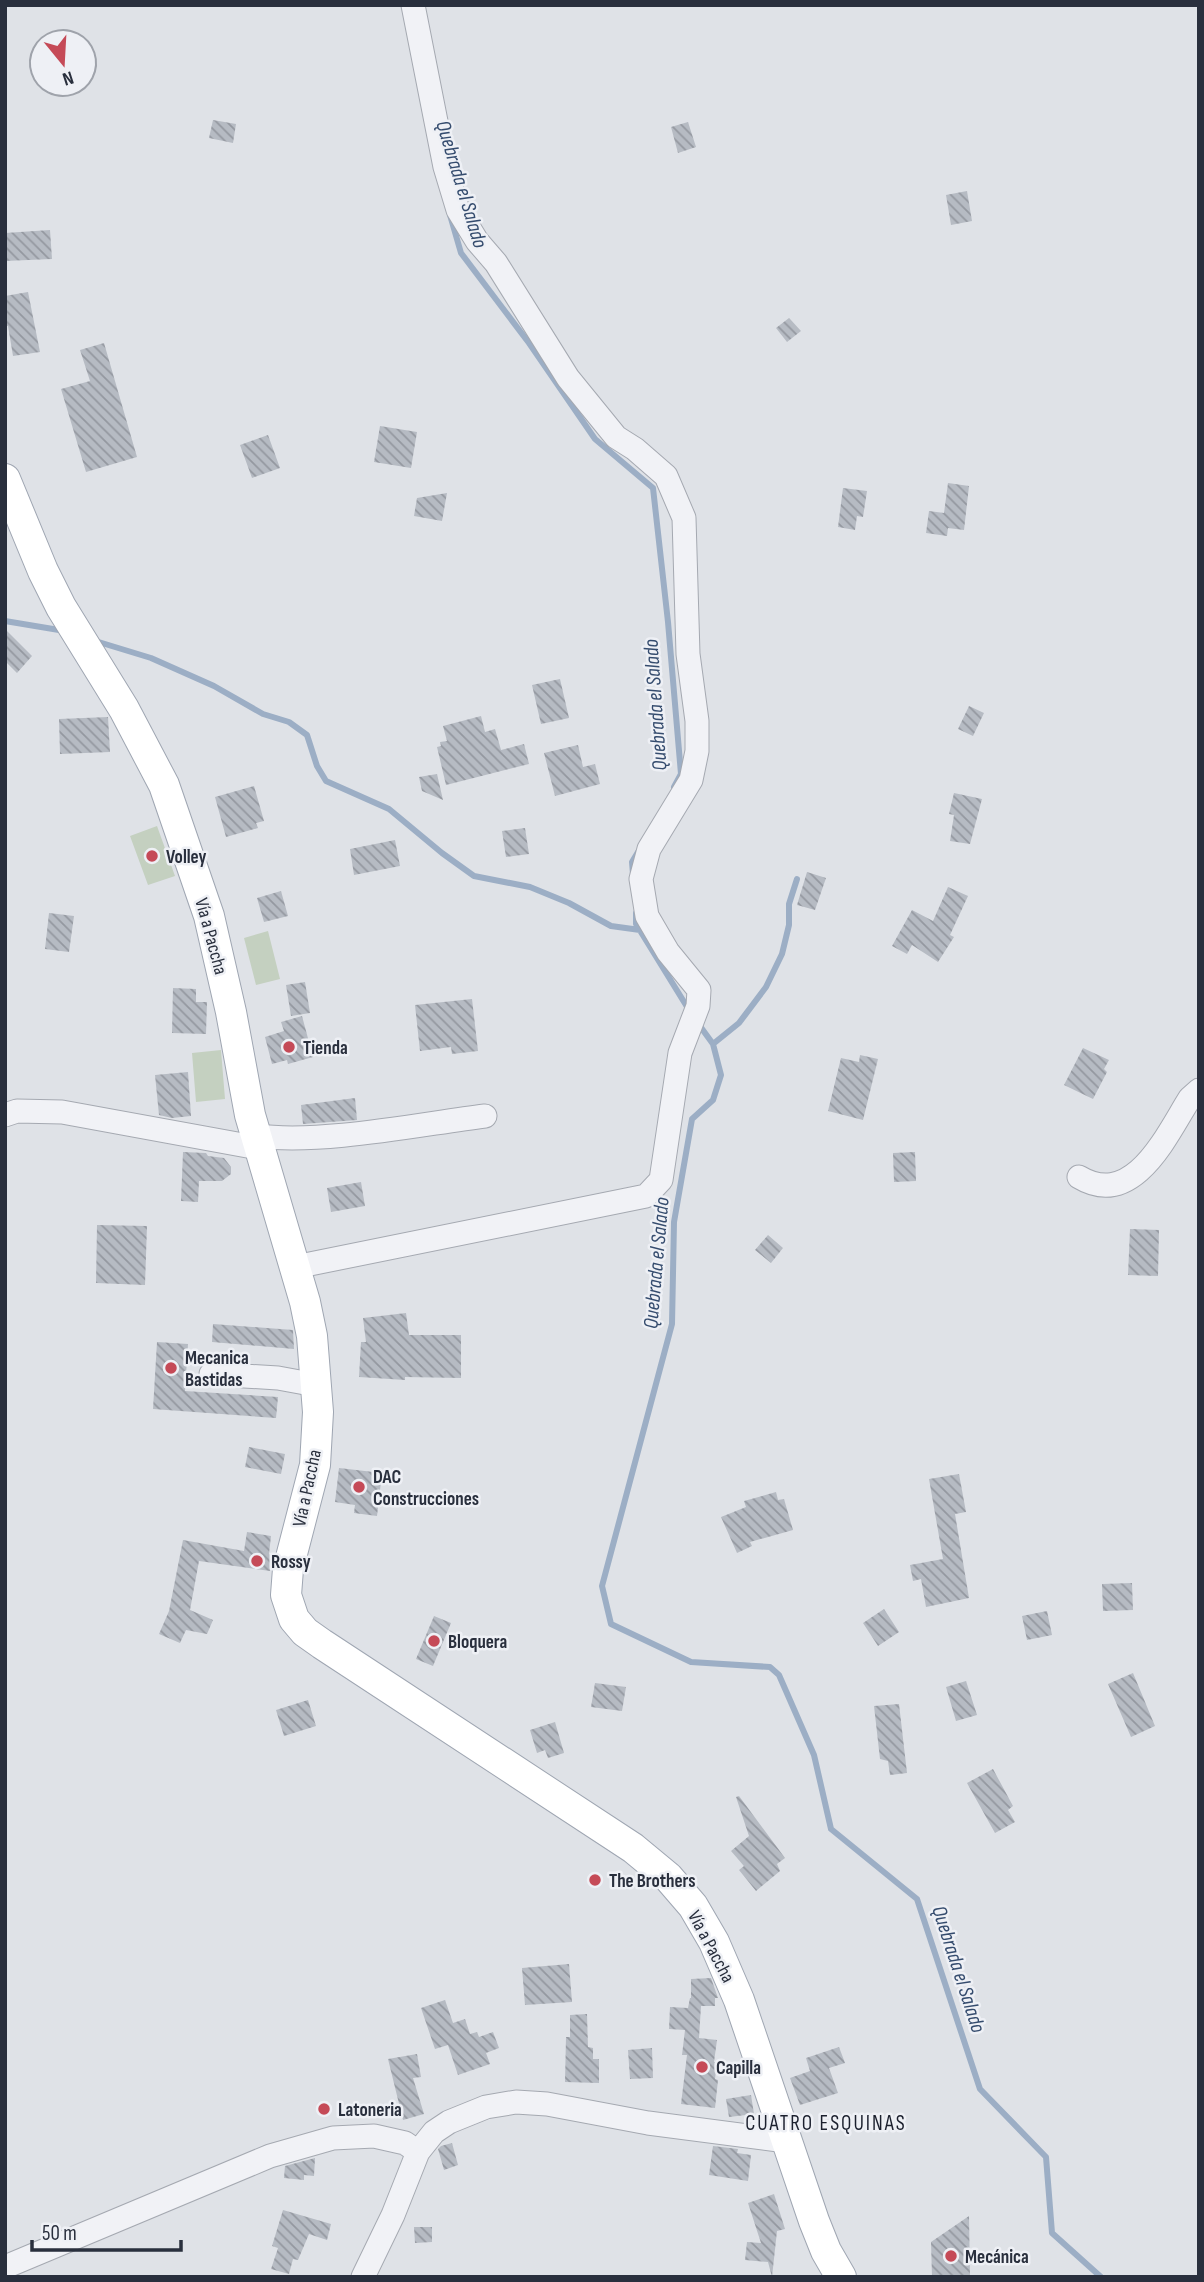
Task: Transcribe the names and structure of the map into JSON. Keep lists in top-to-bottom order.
{
  "streets": {
    "main road": ["Vía a Paccha"]
  },
  "districts": ["CUATRO ESQUINAS"],
  "water": ["Quebrada el Salado"],
  "places": [
    "Volley",
    "Tienda",
    "Mecanica Bastidas",
    "DAC Construcciones",
    "Rossy",
    "Bloquera",
    "The Brothers",
    "Capilla",
    "Latoneria",
    "Mecánica"
  ],
  "scale_bar": "50 m",
  "north": "bottom"
}
